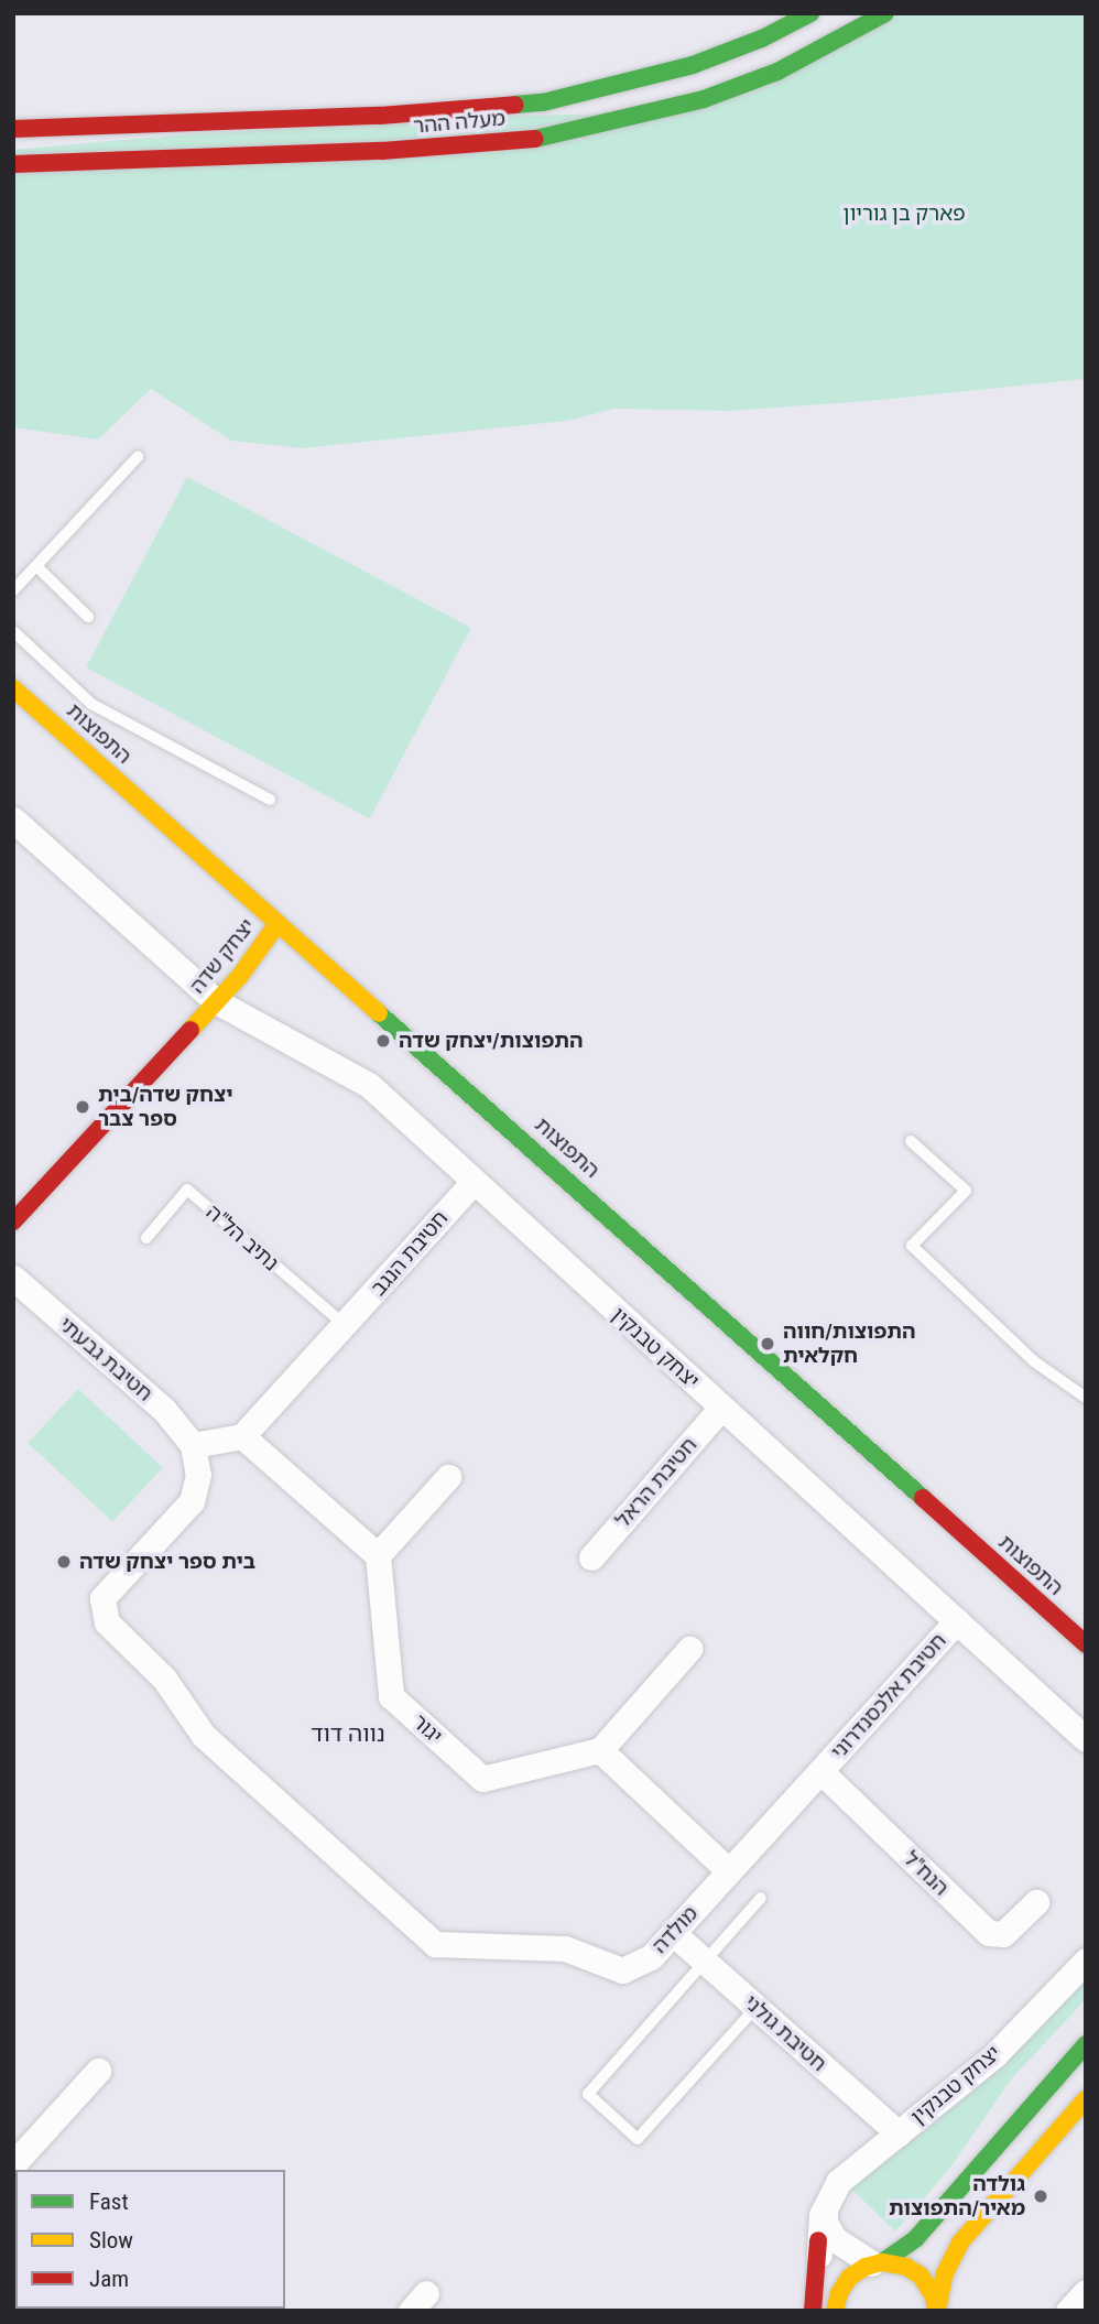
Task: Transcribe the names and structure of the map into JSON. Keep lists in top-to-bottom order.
{
  "streets": {
    "main road": ["מעלה ההר", "התפוצות", "יצחק שדה"],
    "street": [
      "חטיבת הנגב",
      "יצחק טבנקין",
      "חטיבת גבעתי",
      "חטיבת הראל",
      "חטיבת אלכסנדרוני",
      "יגור",
      "הנח\"ל",
      "מולדה",
      "חטיבת גולני"
    ],
    "lane": ["נתיב הל\"ה"]
  },
  "crossings": [
    ["התפוצות", "יצחק שדה"],
    ["יצחק שדה", "יצחק טבנקין"],
    ["נתיב הל\"ה", "חטיבת הנגב"],
    ["חטיבת הנגב", "יצחק טבנקין"],
    ["יצחק טבנקין", "חטיבת הראל"],
    ["יצחק טבנקין", "חטיבת אלכסנדרוני"],
    ["יצחק טבנקין", "חטיבת גולני"],
    ["חטיבת גבעתי", "מולדה"],
    ["חטיבת אלכסנדרוני", "הנח\"ל"],
    ["חטיבת אלכסנדרוני", "מולדה"],
    ["הנח\"ל", "מולדה"],
    ["מולדה", "חטיבת גולני"]
  ],
  "districts": ["נווה דוד"],
  "parks": ["פארק בן גוריון"],
  "places": [
    "התפוצות/יצחק שדה",
    "יצחק שדה/בית ספר צבר",
    "התפוצות/חווה חקלאית",
    "בית ספר יצחק שדה",
    "גולדה מאיר/התפוצות"
  ],
  "legend": ["Fast", "Slow", "Jam"]
}
